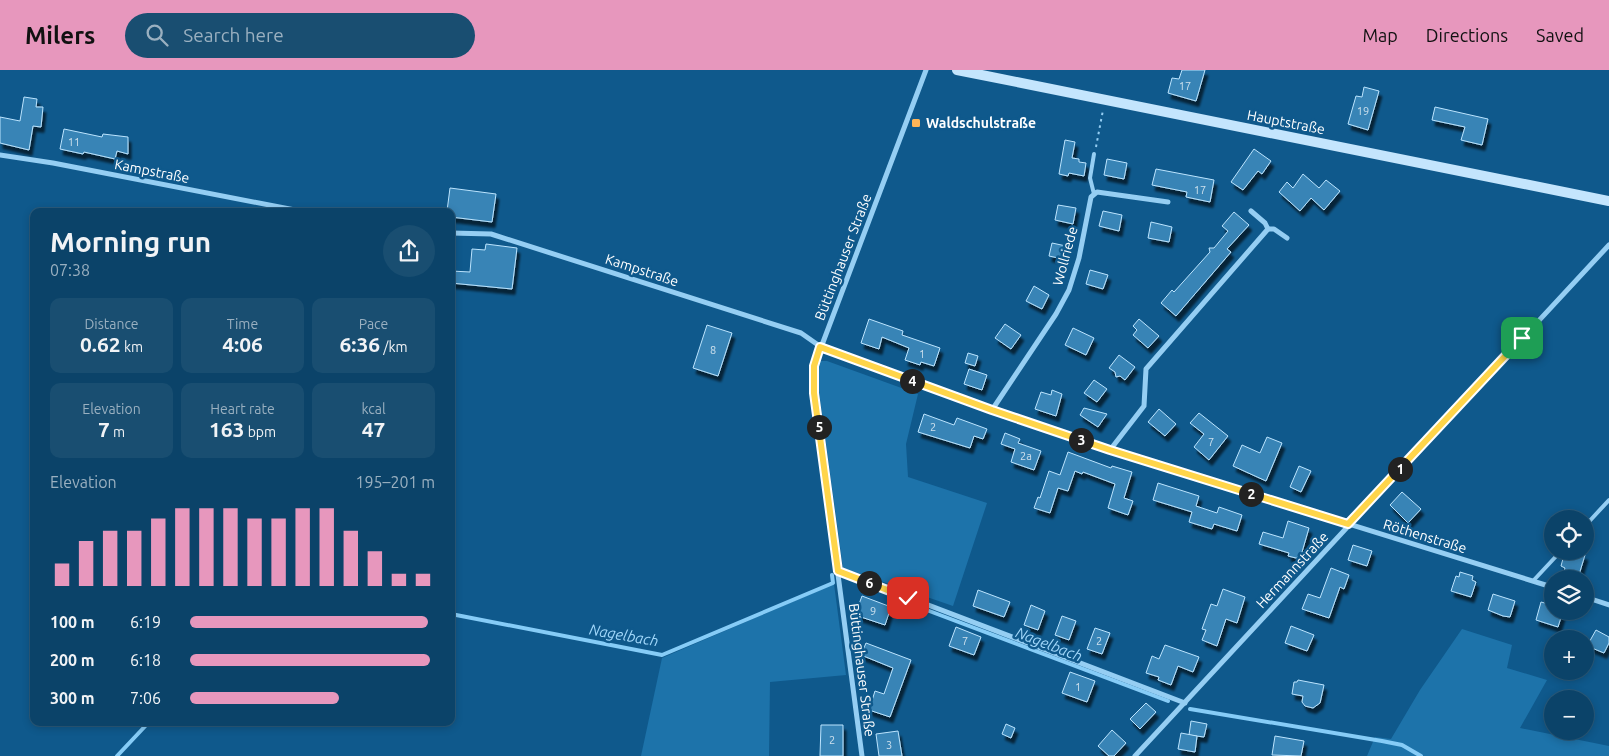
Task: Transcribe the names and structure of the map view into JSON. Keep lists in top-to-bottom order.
{
  "streets": {
    "main road": ["Hauptstraße"],
    "street": [
      "Kampstraße",
      "Wollriede",
      "Büttinghauser Straße",
      "Röthenstraße",
      "Hermannstraße"
    ]
  },
  "crossings": [
    ["Kampstraße", "Büttinghauser Straße"],
    ["Kampstraße", "Röthenstraße"],
    ["Wollriede", "Röthenstraße"],
    ["Büttinghauser Straße", "Röthenstraße"],
    ["Röthenstraße", "Hermannstraße"]
  ],
  "water": ["Nagelbach"],
  "places": {
    "transit": ["Waldschulstraße"]
  },
  "house_numbers": [
    "17",
    "19",
    "11",
    "17",
    "8",
    "1",
    "2",
    "7",
    "2a",
    "9",
    "7",
    "2",
    "1",
    "2",
    "3"
  ],
  "page": {
    "header": "Milers",
    "search": "Search here",
    "nav": ["Map", "Directions", "Saved"],
    "heading": ["Morning run", "07:38"],
    "stats": [
      ["Distance", "0.62 km"],
      ["Time", "4:06"],
      ["Pace", "6:36 /km"],
      ["Elevation", "7 m"],
      ["Heart rate", "163 bpm"],
      ["kcal", "47"]
    ],
    "pins": [
      "4",
      "5",
      "3",
      "1",
      "2",
      "6"
    ],
    "chart": ["Elevation", "195–201 m"],
    "map_buttons": ["+", "−"],
    "list": [
      {
        "name": "100 m",
        "note": "6:19"
      },
      {
        "name": "200 m",
        "note": "6:18"
      },
      {
        "name": "300 m",
        "note": "7:06"
      }
    ]
  }
}
